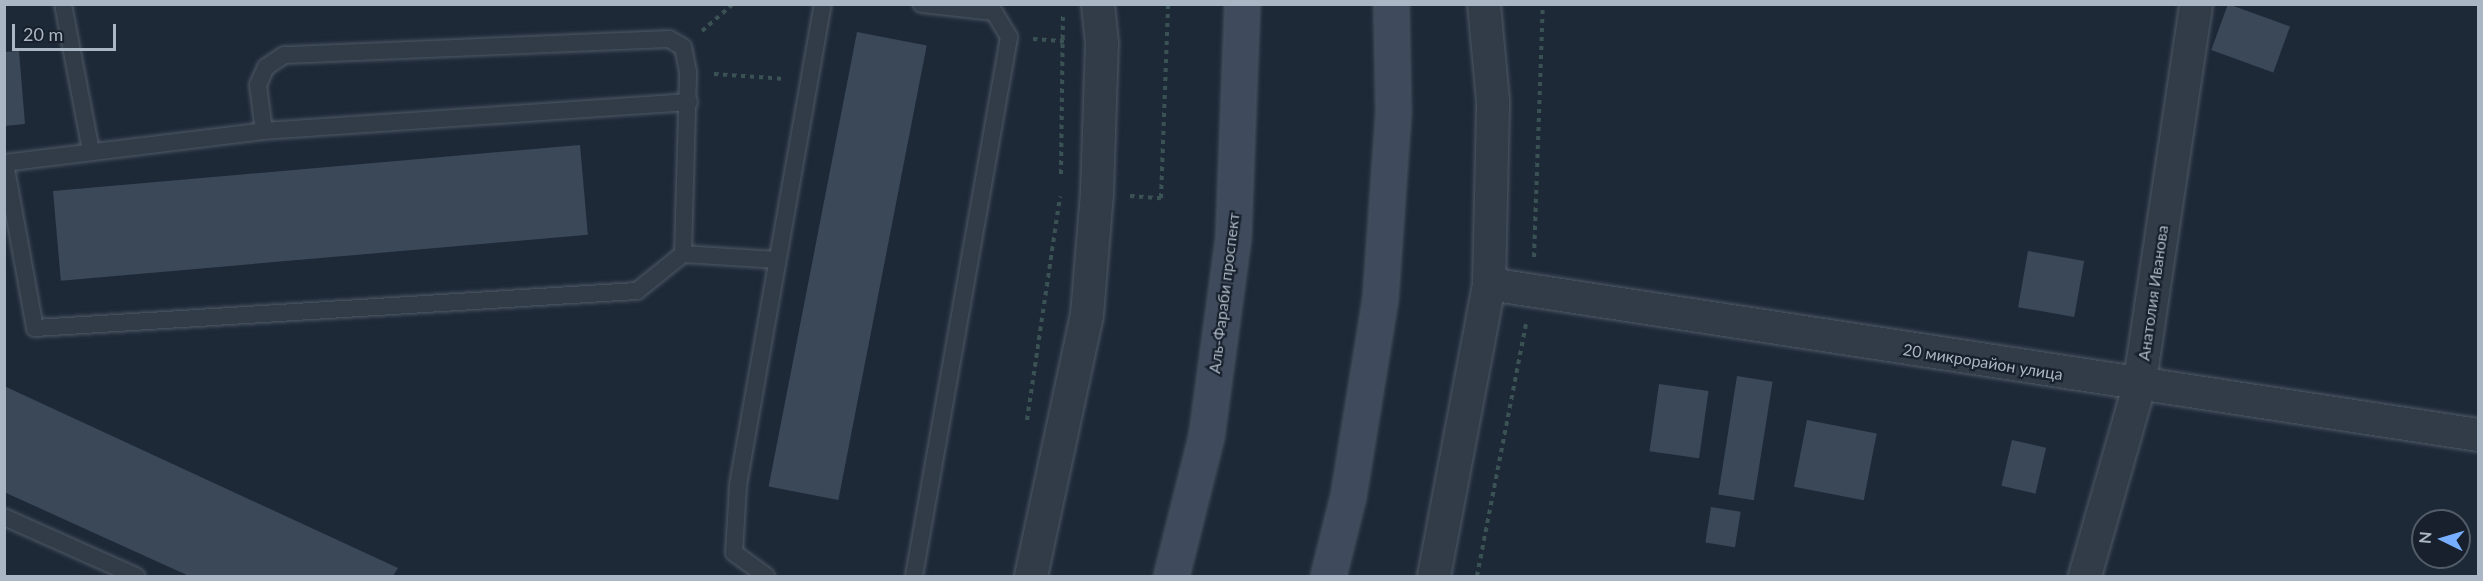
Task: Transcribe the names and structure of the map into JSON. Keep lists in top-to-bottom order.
{
  "streets": {
    "street": ["Аль-Фараби проспект", "Анатолия Иванова", "20 микрорайон улица"]
  },
  "crossings": [
    ["Анатолия Иванова", "20 микрорайон улица"]
  ],
  "scale_bar": "20 m",
  "north": "left"
}
